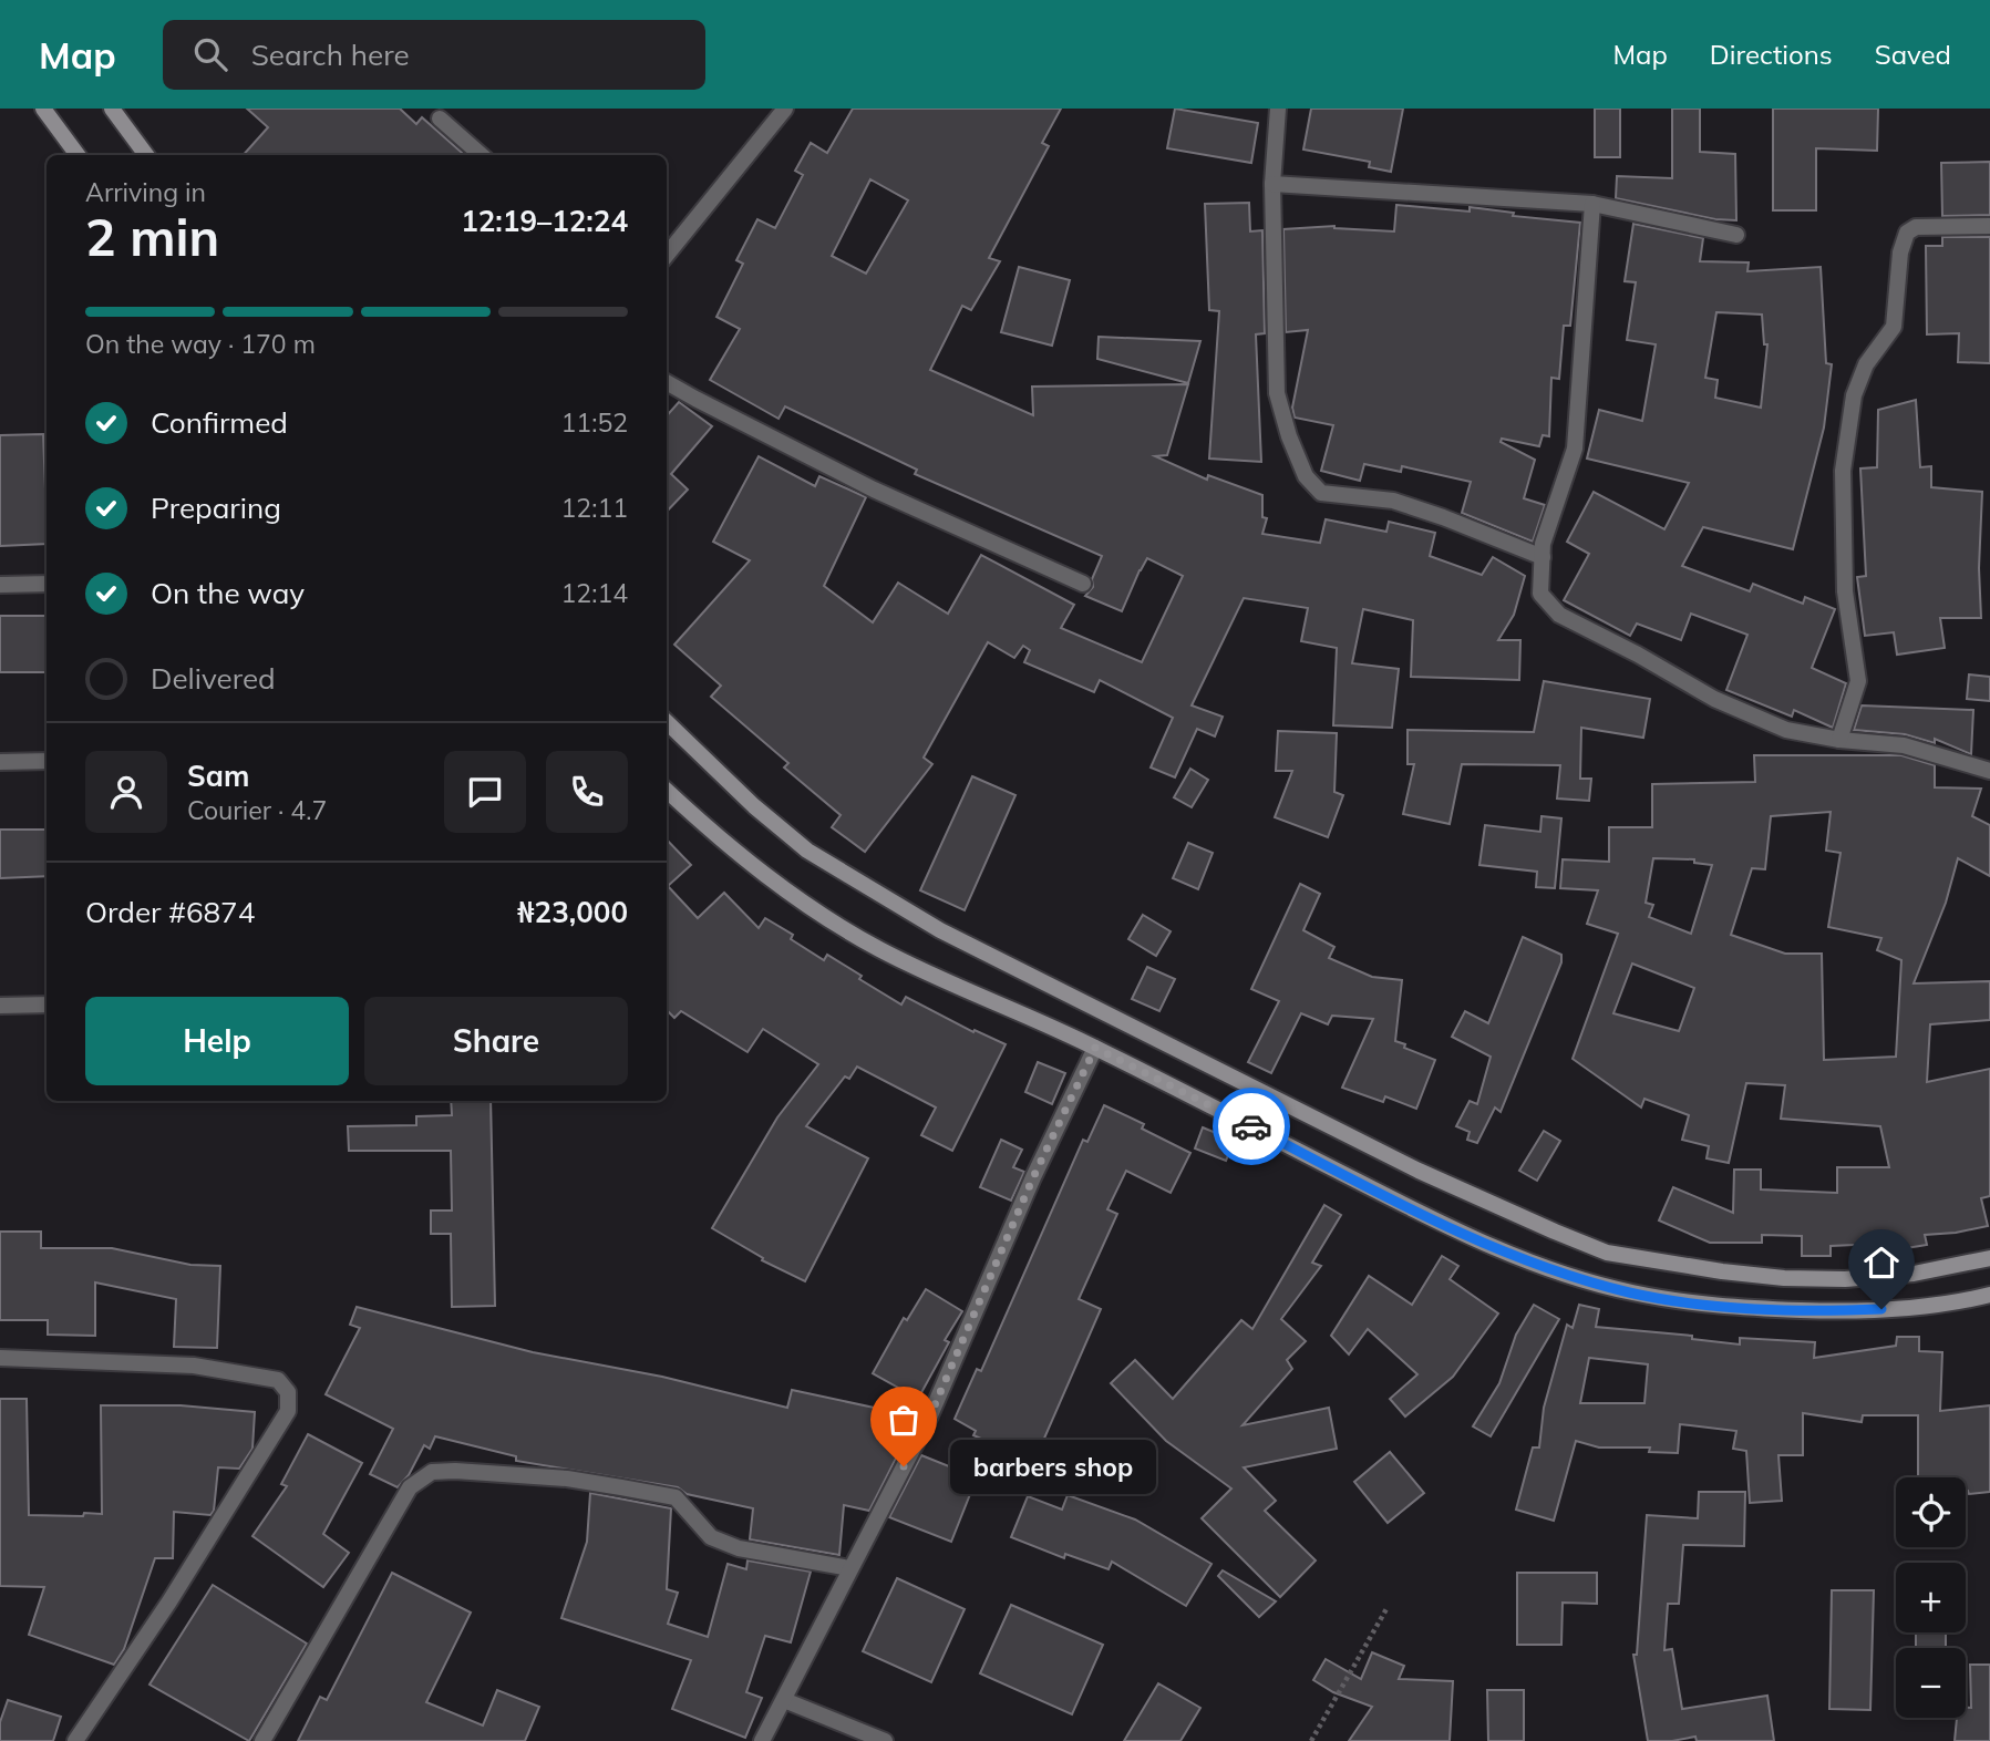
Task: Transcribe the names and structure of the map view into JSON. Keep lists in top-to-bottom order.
{
  "places": ["barbers shop"],
  "page": {
    "header": "Map",
    "search": "Search here",
    "nav": ["Map", "Directions", "Saved"],
    "heading": ["2 min", "Arriving in", "12:19–12:24"],
    "panel": [
      "Sam",
      "Courier · 4.7",
      "Order #6874",
      "₦23,000"
    ],
    "bar": "On the way · 170 m",
    "list": [
      ["Confirmed", "11:52"],
      ["Preparing", "12:11"],
      ["On the way", "12:14"],
      "Delivered"
    ],
    "buttons": ["Help", "Share"],
    "bubble": "barbers shop",
    "map_buttons": ["+", "−"]
  }
}
